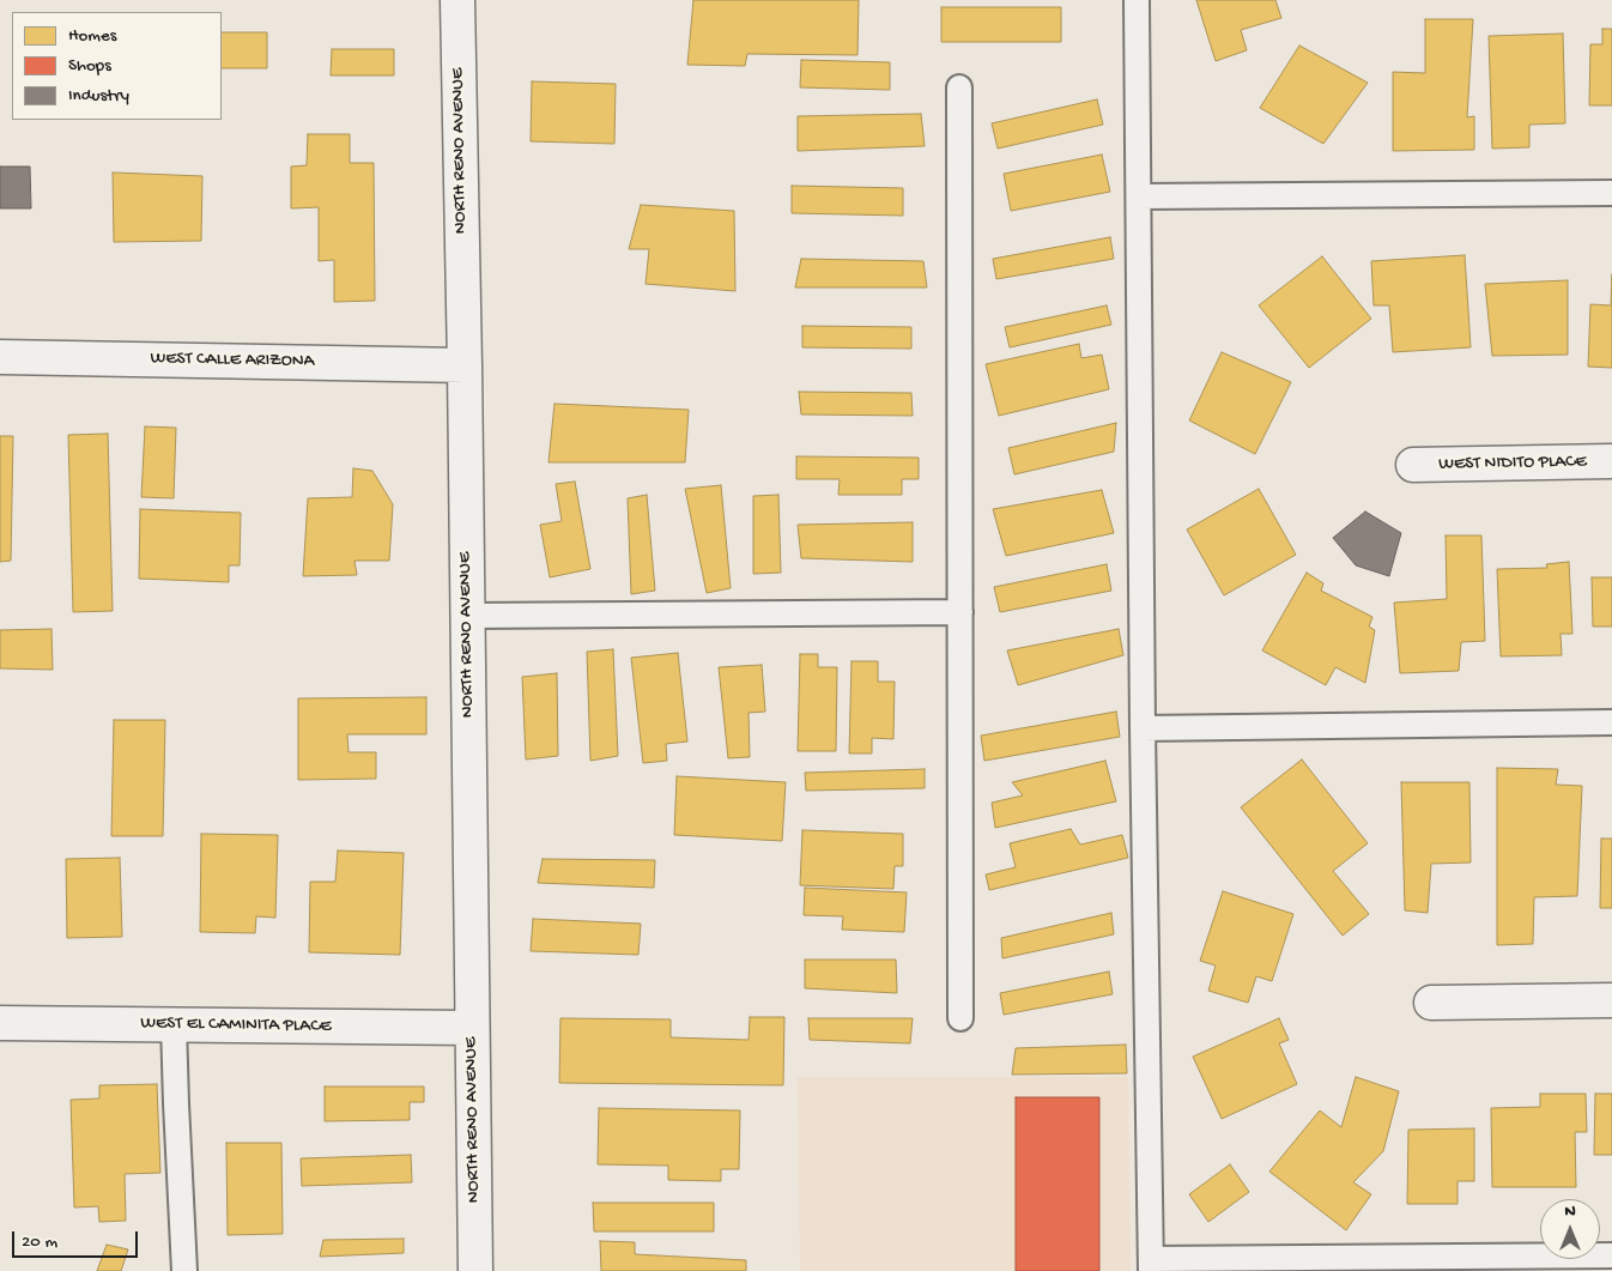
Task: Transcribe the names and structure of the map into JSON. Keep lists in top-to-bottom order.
{
  "streets": {
    "street": [
      "NORTH RENO AVENUE",
      "WEST CALLE ARIZONA",
      "WEST NIDITO PLACE",
      "WEST EL CAMINITA PLACE"
    ]
  },
  "crossings": [
    ["NORTH RENO AVENUE", "WEST CALLE ARIZONA"],
    ["NORTH RENO AVENUE", "WEST EL CAMINITA PLACE"]
  ],
  "legend": ["Homes", "Shops", "Industry"],
  "scale_bar": "20 m",
  "north": "top"
}
